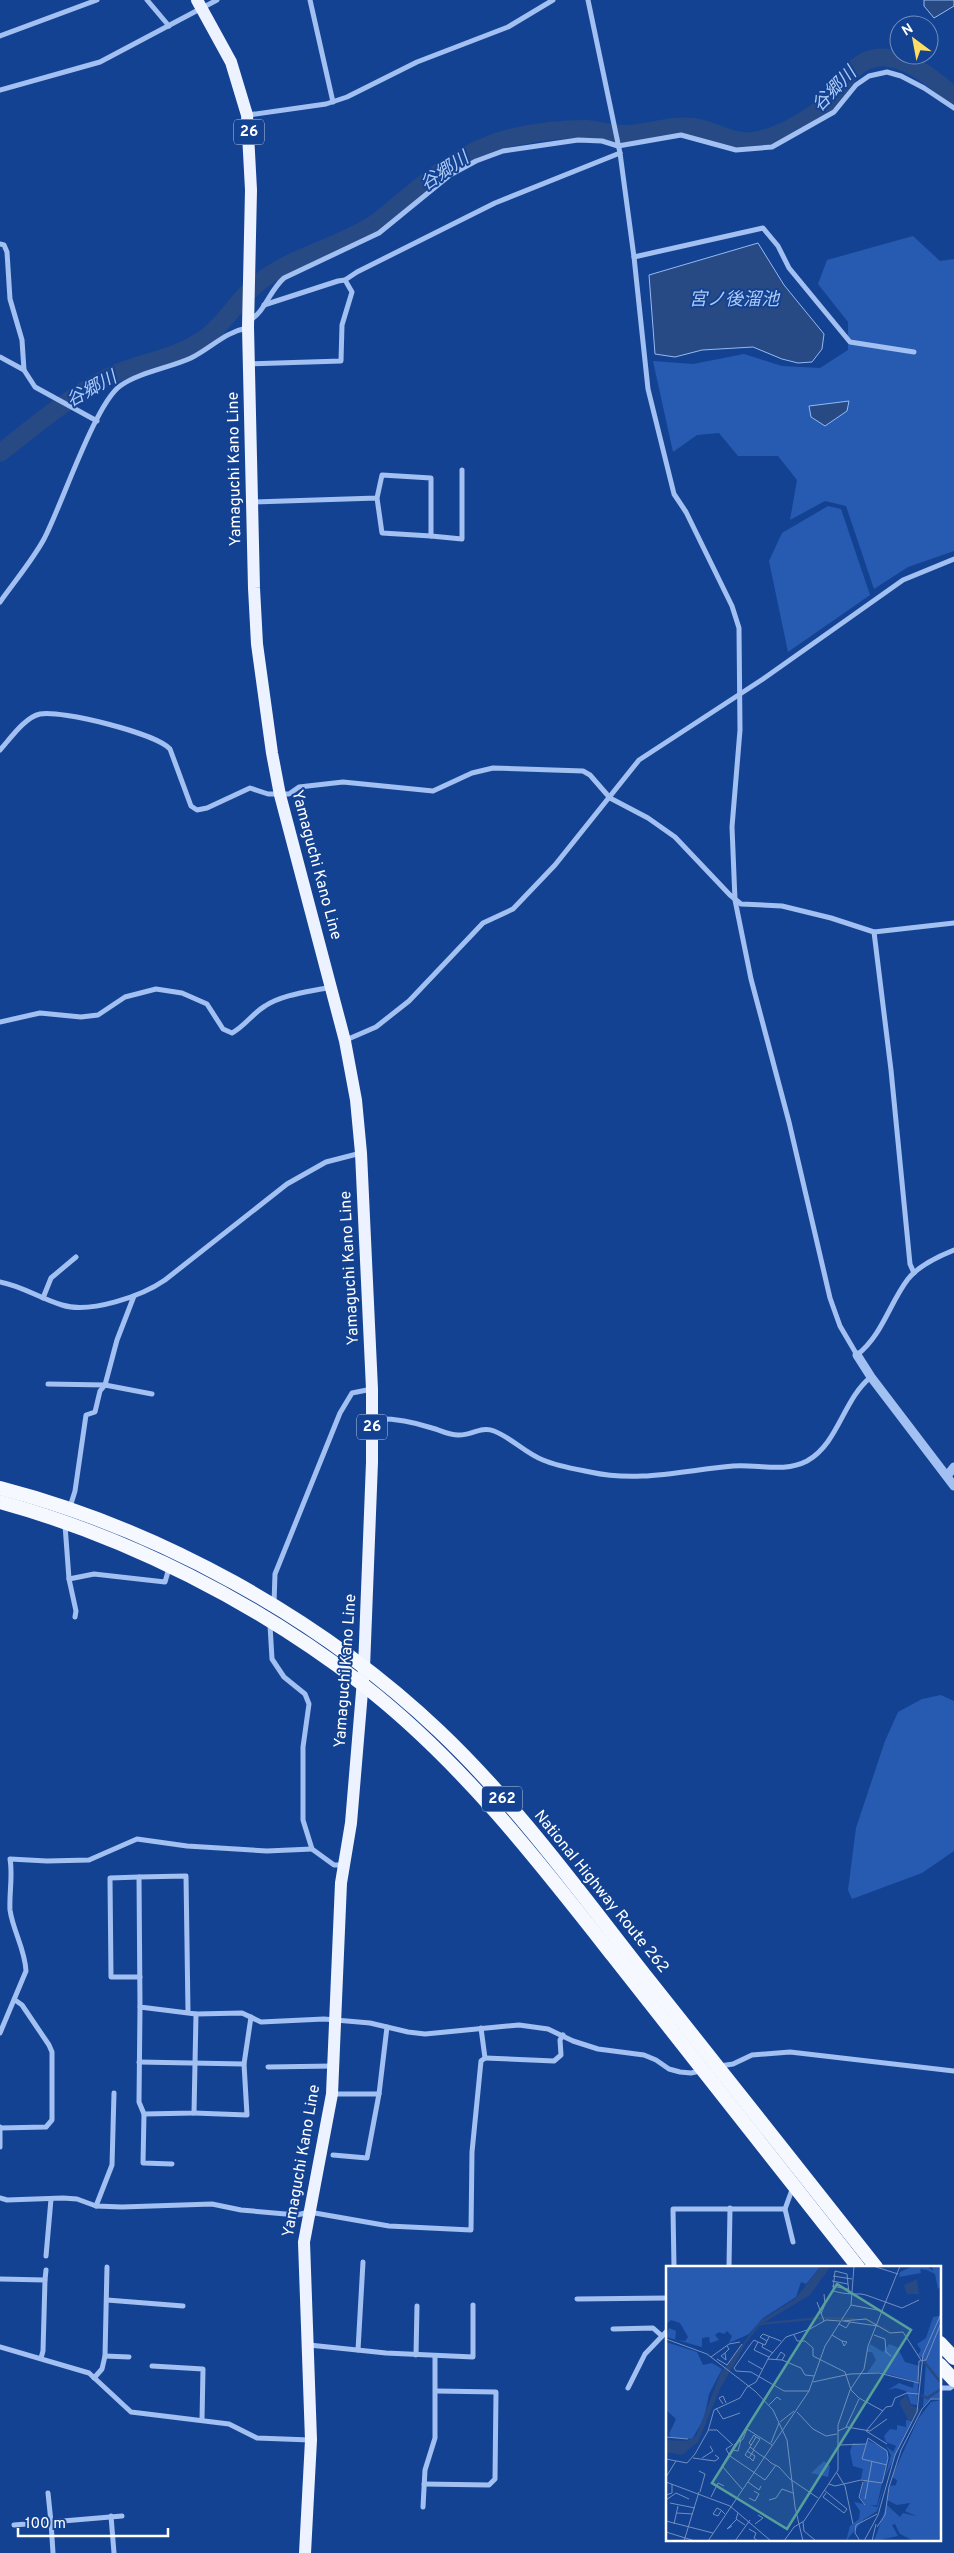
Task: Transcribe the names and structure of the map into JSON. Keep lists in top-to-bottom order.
{
  "streets": {
    "highway": ["262", "National Highway Route 262"],
    "main road": ["26", "Yamaguchi Kano Line"]
  },
  "crossings": [
    ["Yamaguchi Kano Line", "National Highway Route 262"]
  ],
  "water": ["谷郷川", "宮ノ後溜池"],
  "scale_bar": "100 m",
  "north": "top left"
}
